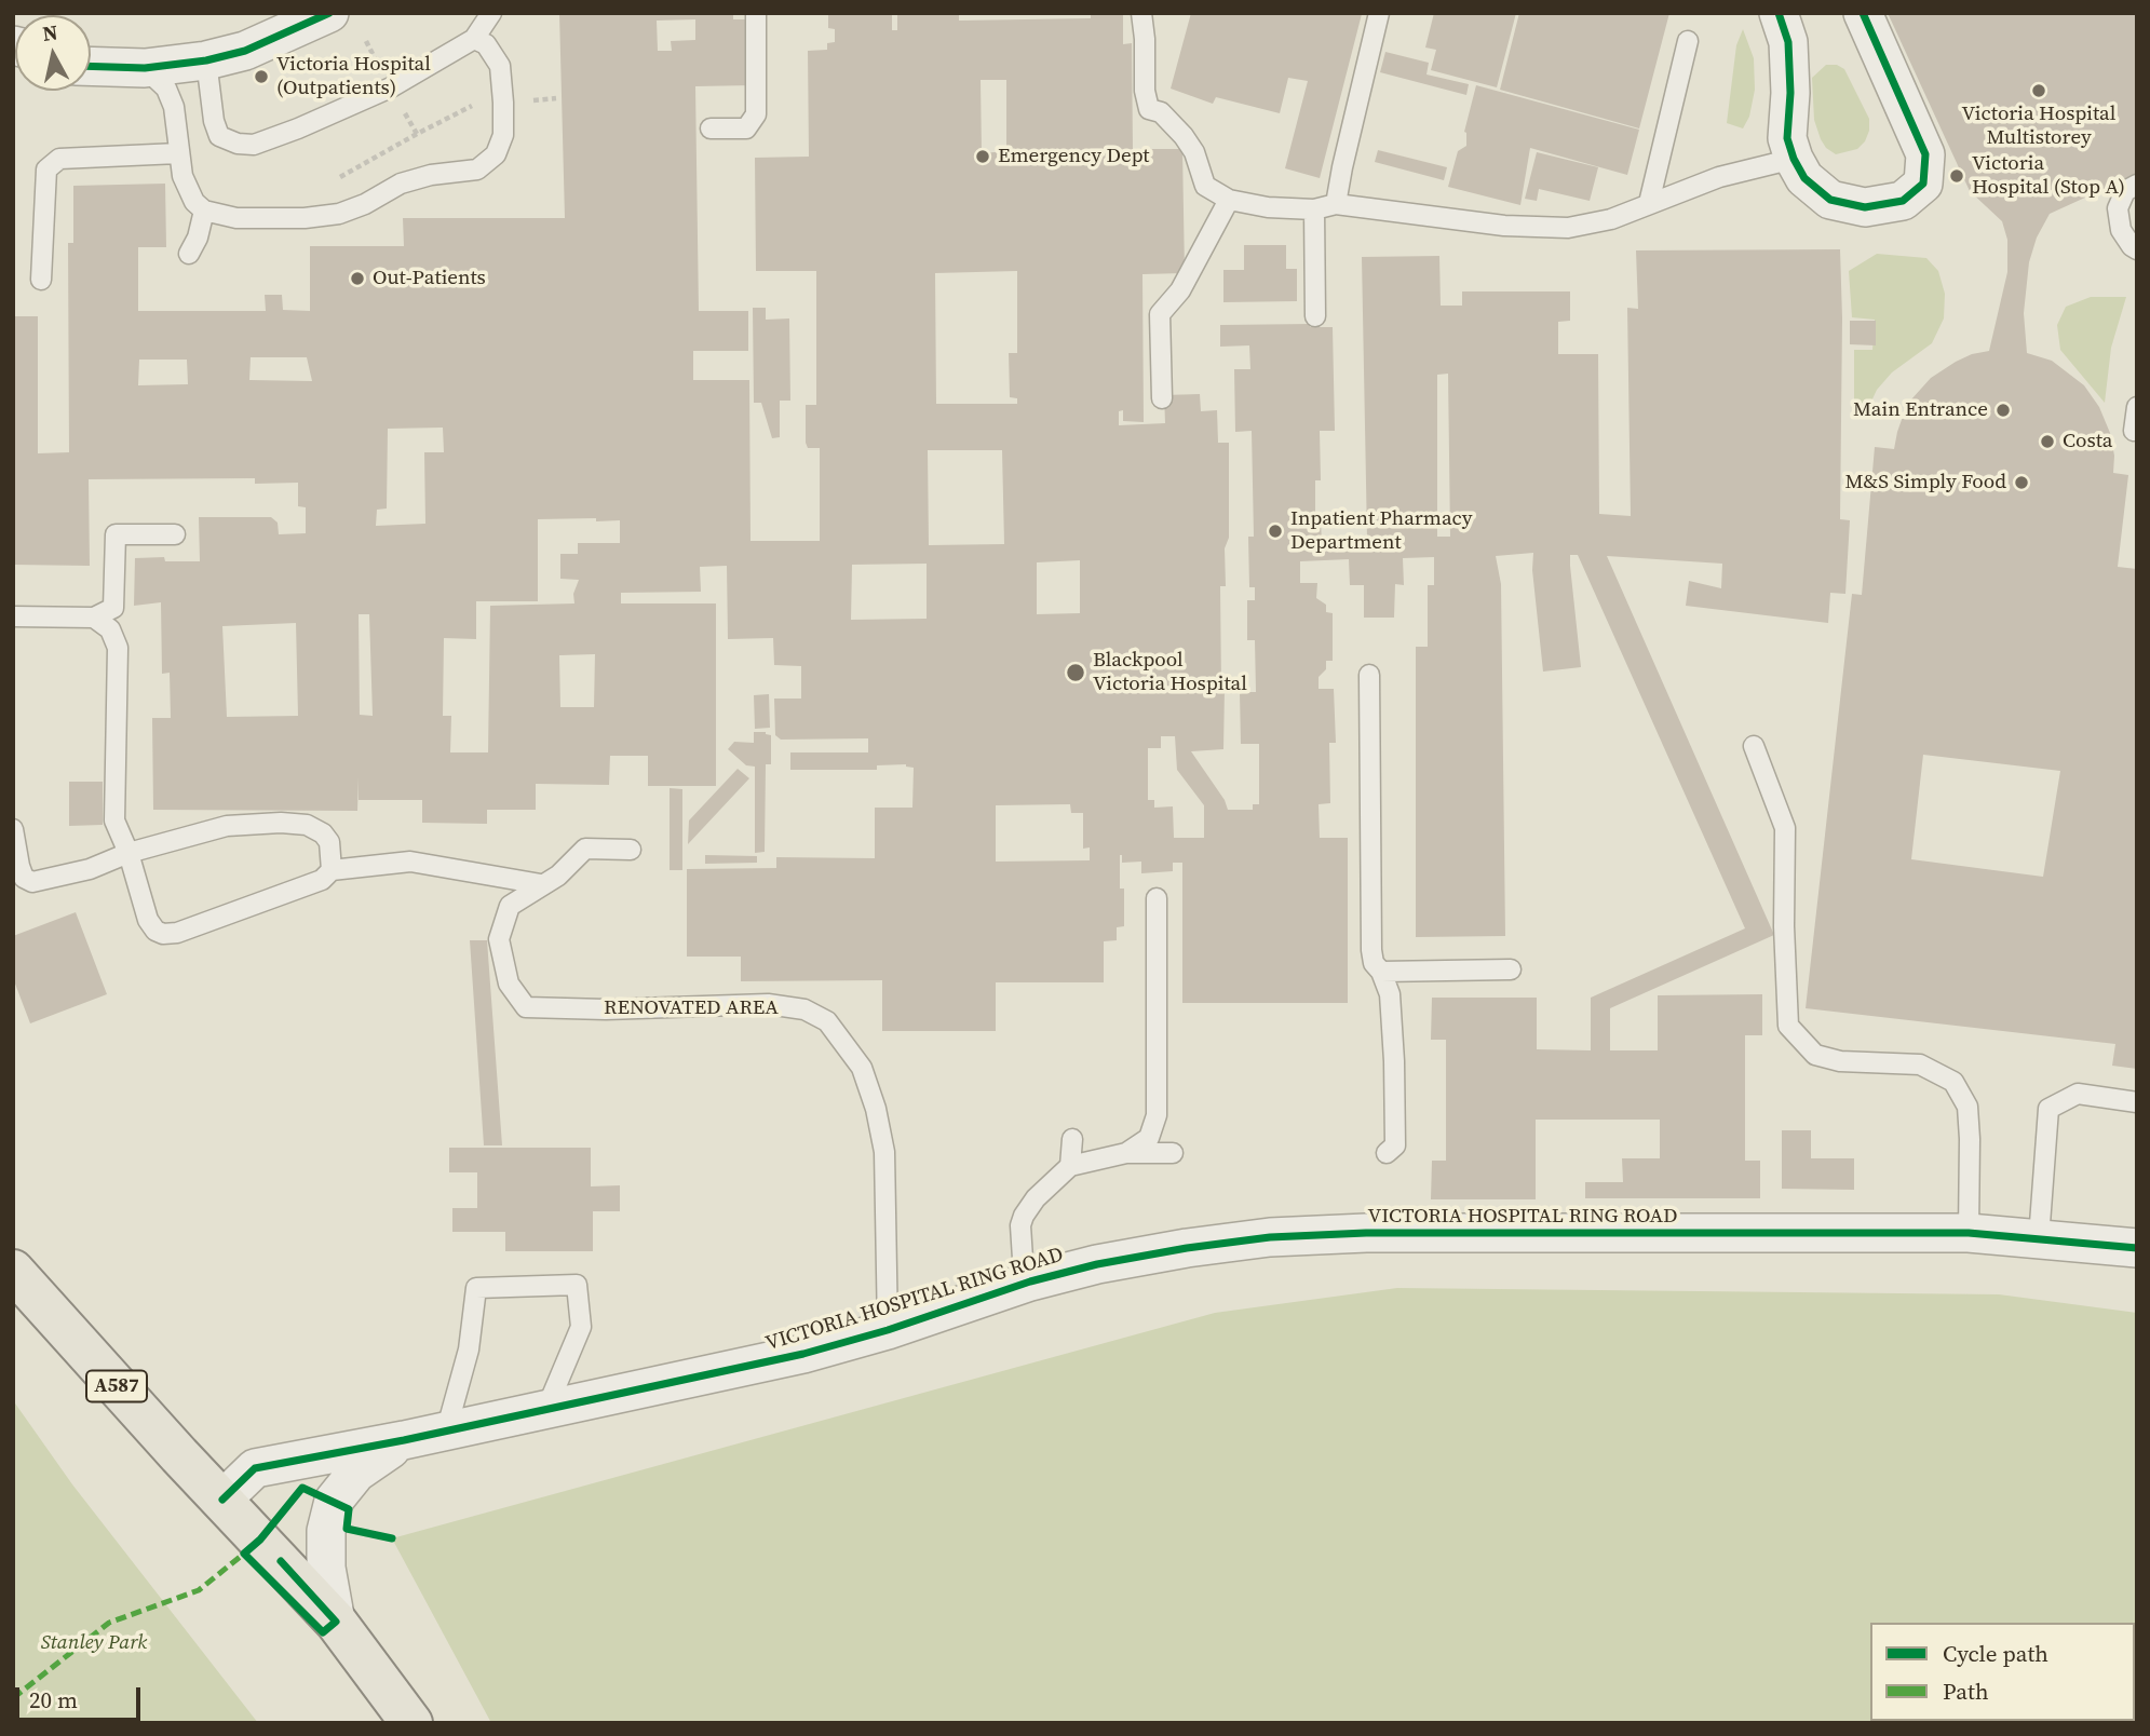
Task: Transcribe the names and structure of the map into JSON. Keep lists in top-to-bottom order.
{
  "streets": {
    "main road": ["A587"],
    "street": ["VICTORIA HOSPITAL RING ROAD"],
    "lane": ["RENOVATED AREA"]
  },
  "crossings": [
    ["RENOVATED AREA", "VICTORIA HOSPITAL RING ROAD"],
    ["VICTORIA HOSPITAL RING ROAD", "A587"]
  ],
  "parks": ["Stanley Park"],
  "places": [
    "Victoria Hospital (Outpatients)",
    "Victoria Hospital Multistorey",
    "Emergency Dept",
    "Victoria Hospital (Stop A)",
    "Out-Patients",
    "Main Entrance",
    "Costa",
    "M&S Simply Food",
    "Inpatient Pharmacy Department",
    "Blackpool Victoria Hospital"
  ],
  "legend": ["Cycle path", "Path"],
  "scale_bar": "20 m",
  "north": "top"
}
